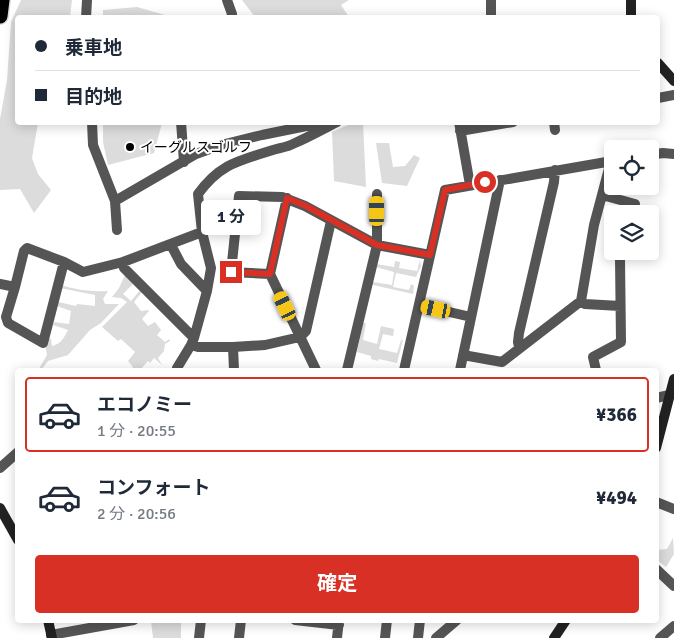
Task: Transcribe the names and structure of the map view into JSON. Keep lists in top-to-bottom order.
{
  "places": ["イーグルスゴルフ"],
  "page": {
    "banner": ["乗車地", "目的地"],
    "bubble": "1 分",
    "list": [
      {
        "name": "エコノミー",
        "note": "1 分 · 20:55",
        "value": "¥366"
      },
      {
        "name": "コンフォート",
        "note": "2 分 · 20:56",
        "value": "¥494"
      }
    ],
    "buttons": "確定"
  }
}
